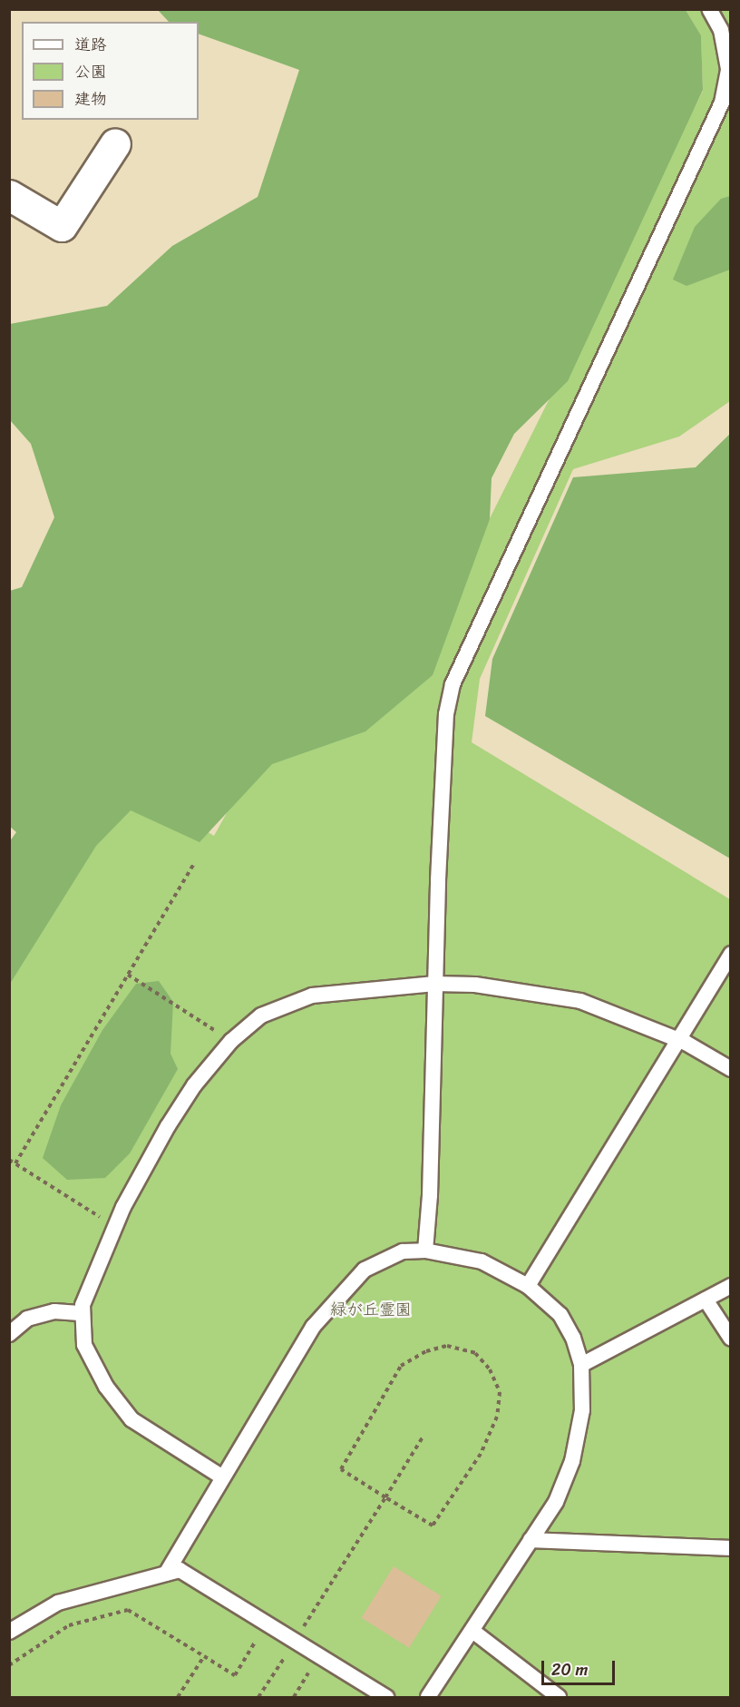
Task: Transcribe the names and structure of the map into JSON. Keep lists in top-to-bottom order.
{
  "parks": ["緑が丘霊園"],
  "legend": ["道路", "公園", "建物"],
  "scale_bar": "20 m"
}
